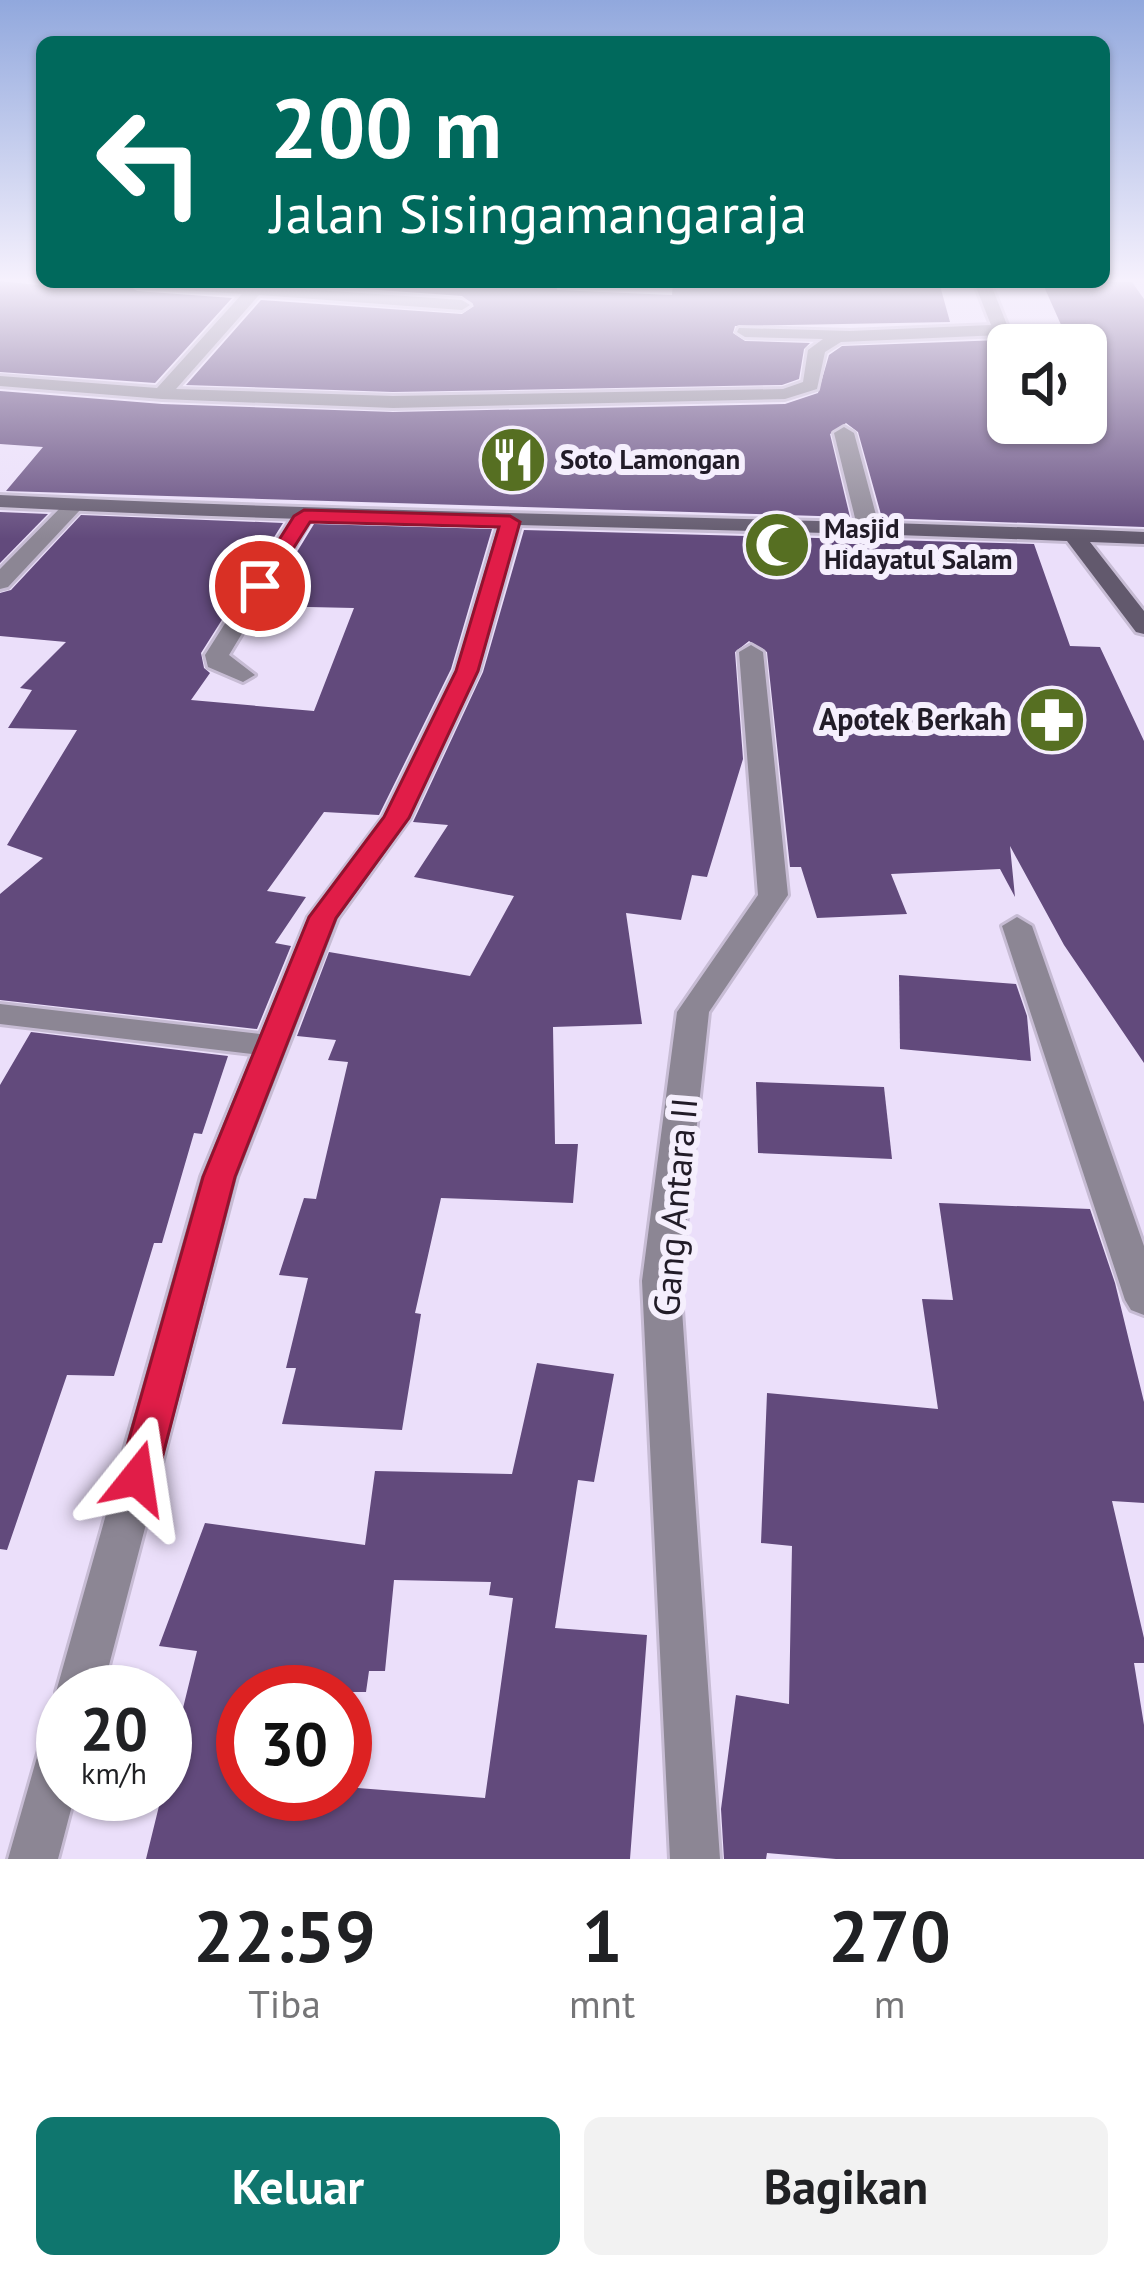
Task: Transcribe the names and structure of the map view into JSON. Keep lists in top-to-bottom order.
{
  "streets": {
    "street": ["Gang Antara II"]
  },
  "places": {
    "restaurant": ["Soto Lamongan"],
    "mosque": ["Masjid Hidayatul Salam"],
    "pharmacy": ["Apotek Berkah"]
  },
  "page": {
    "turn": ["200 m", "Jalan Sisingamangaraja"],
    "speed": "20 km/h",
    "limit": "30",
    "eta": [
      "22:59",
      "Tiba",
      "1",
      "mnt",
      "270",
      "m"
    ],
    "buttons": ["Keluar", "Bagikan"]
  }
}
